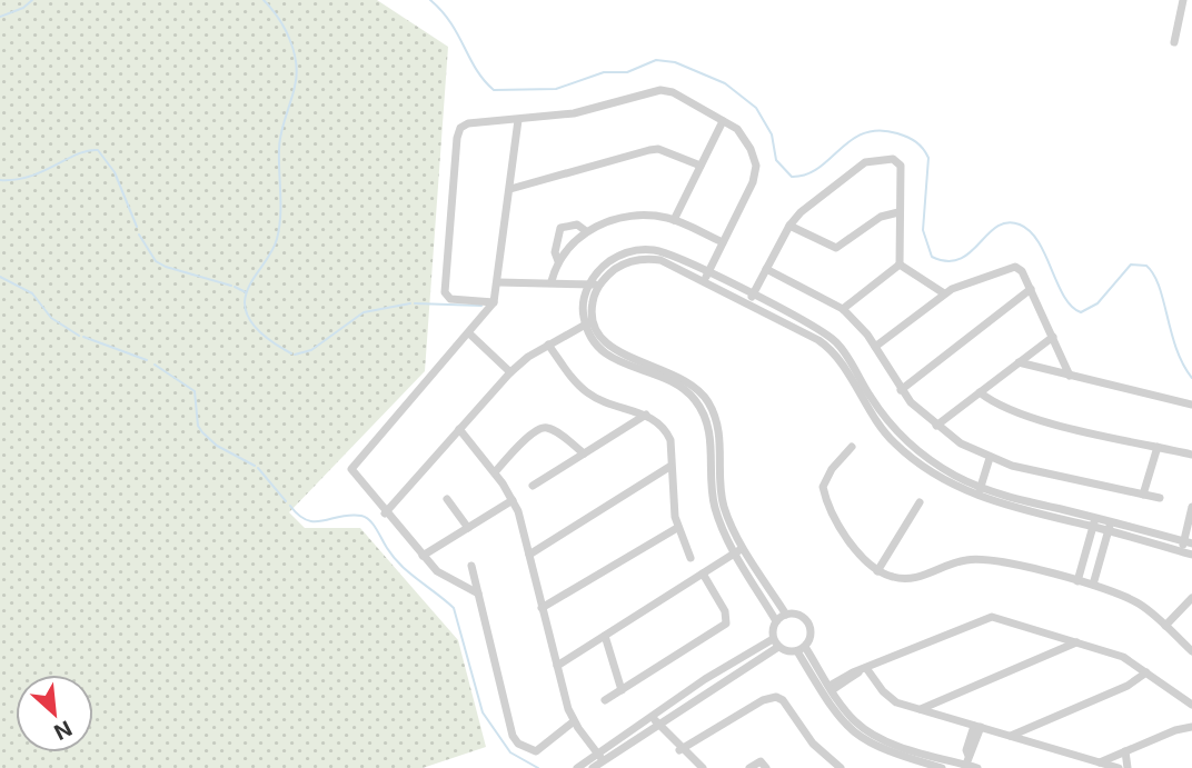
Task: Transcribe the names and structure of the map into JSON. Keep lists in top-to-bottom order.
{
  "north": "bottom right"
}
